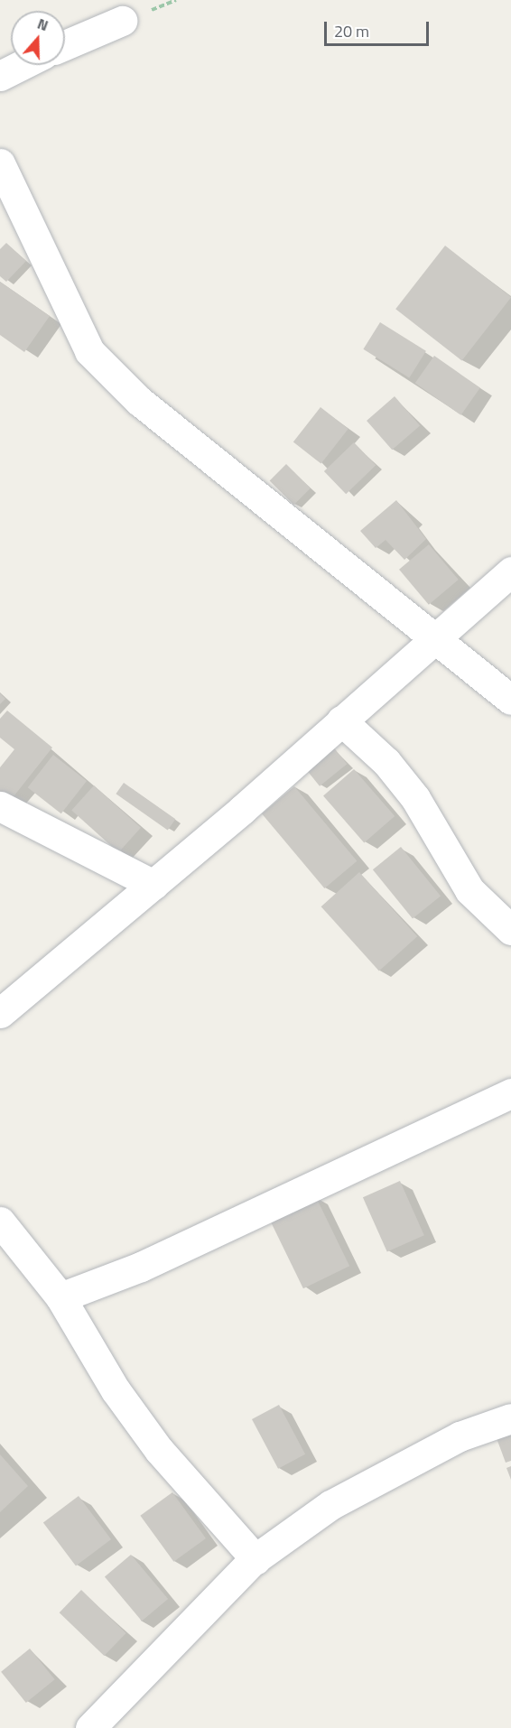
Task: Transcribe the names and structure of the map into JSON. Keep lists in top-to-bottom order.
{
  "scale_bar": "20 m",
  "north": "top"
}
